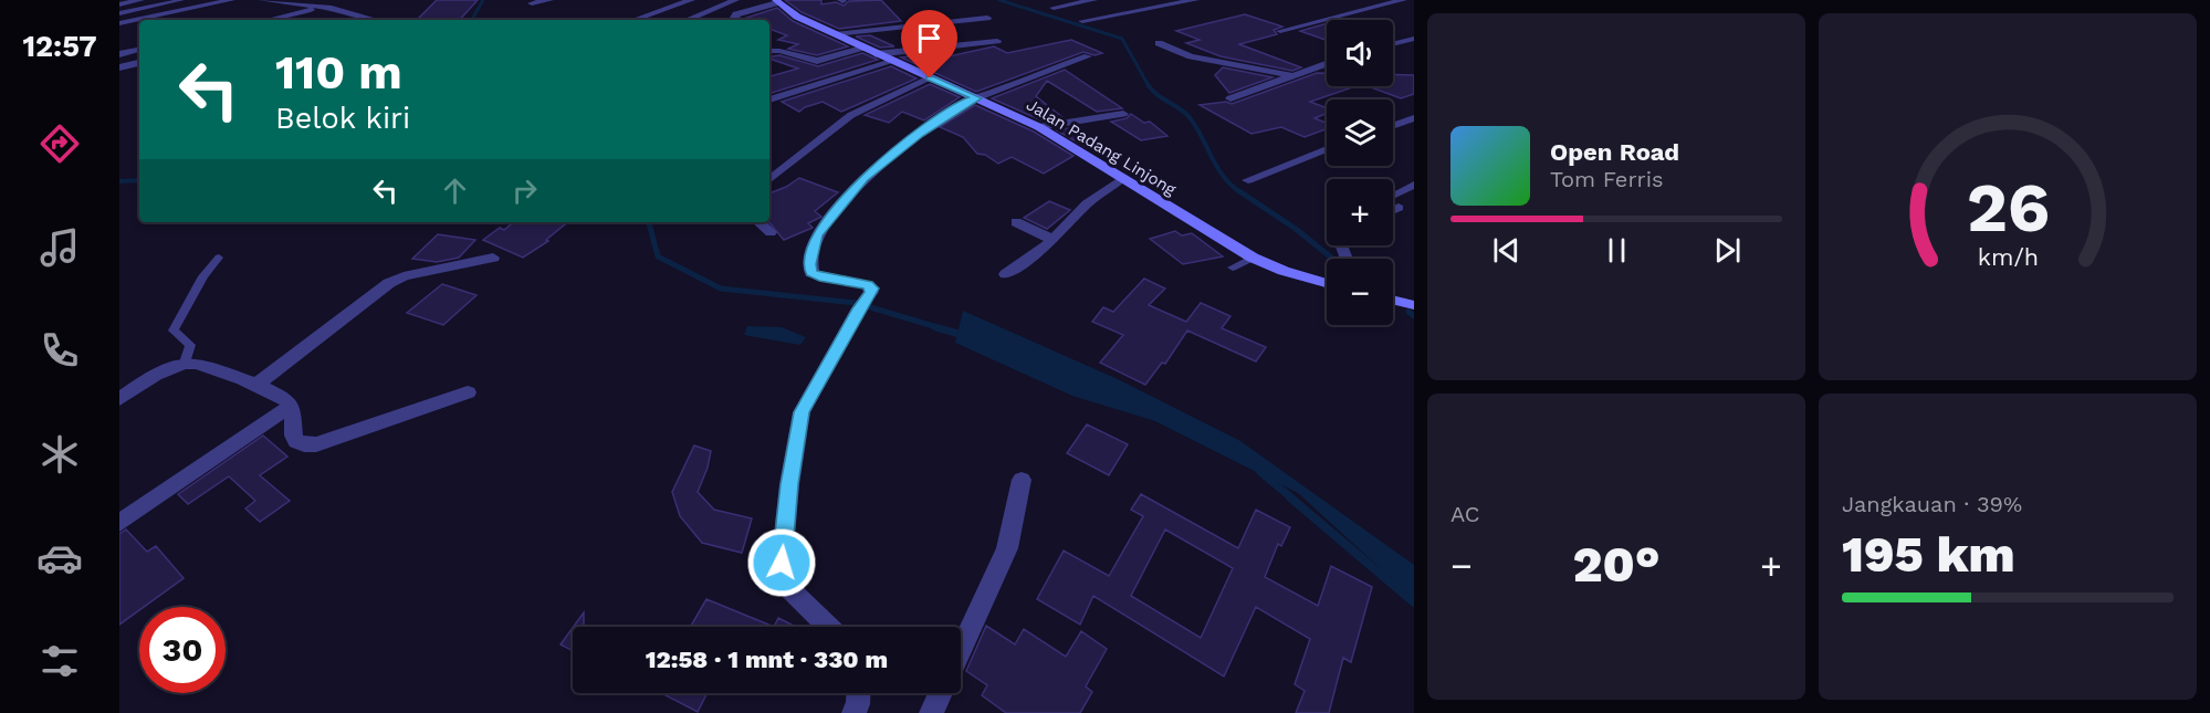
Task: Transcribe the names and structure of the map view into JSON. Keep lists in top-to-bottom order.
{
  "streets": {
    "street": ["Jalan Padang Linjong"]
  },
  "page": {
    "tabs": "12:57",
    "map_buttons": ["+", "−"],
    "turn": ["110 m", "Belok kiri"],
    "song": ["Open Road", "Tom Ferris"],
    "tile": [
      "AC",
      ["Jangkauan · 39%", "195 km"]
    ],
    "heat": ["−", "20°", "+"],
    "limit": "30",
    "trip": "12:58 · 1 mnt · 330 m",
    "gauge": ["26", "km/h"]
  }
}
